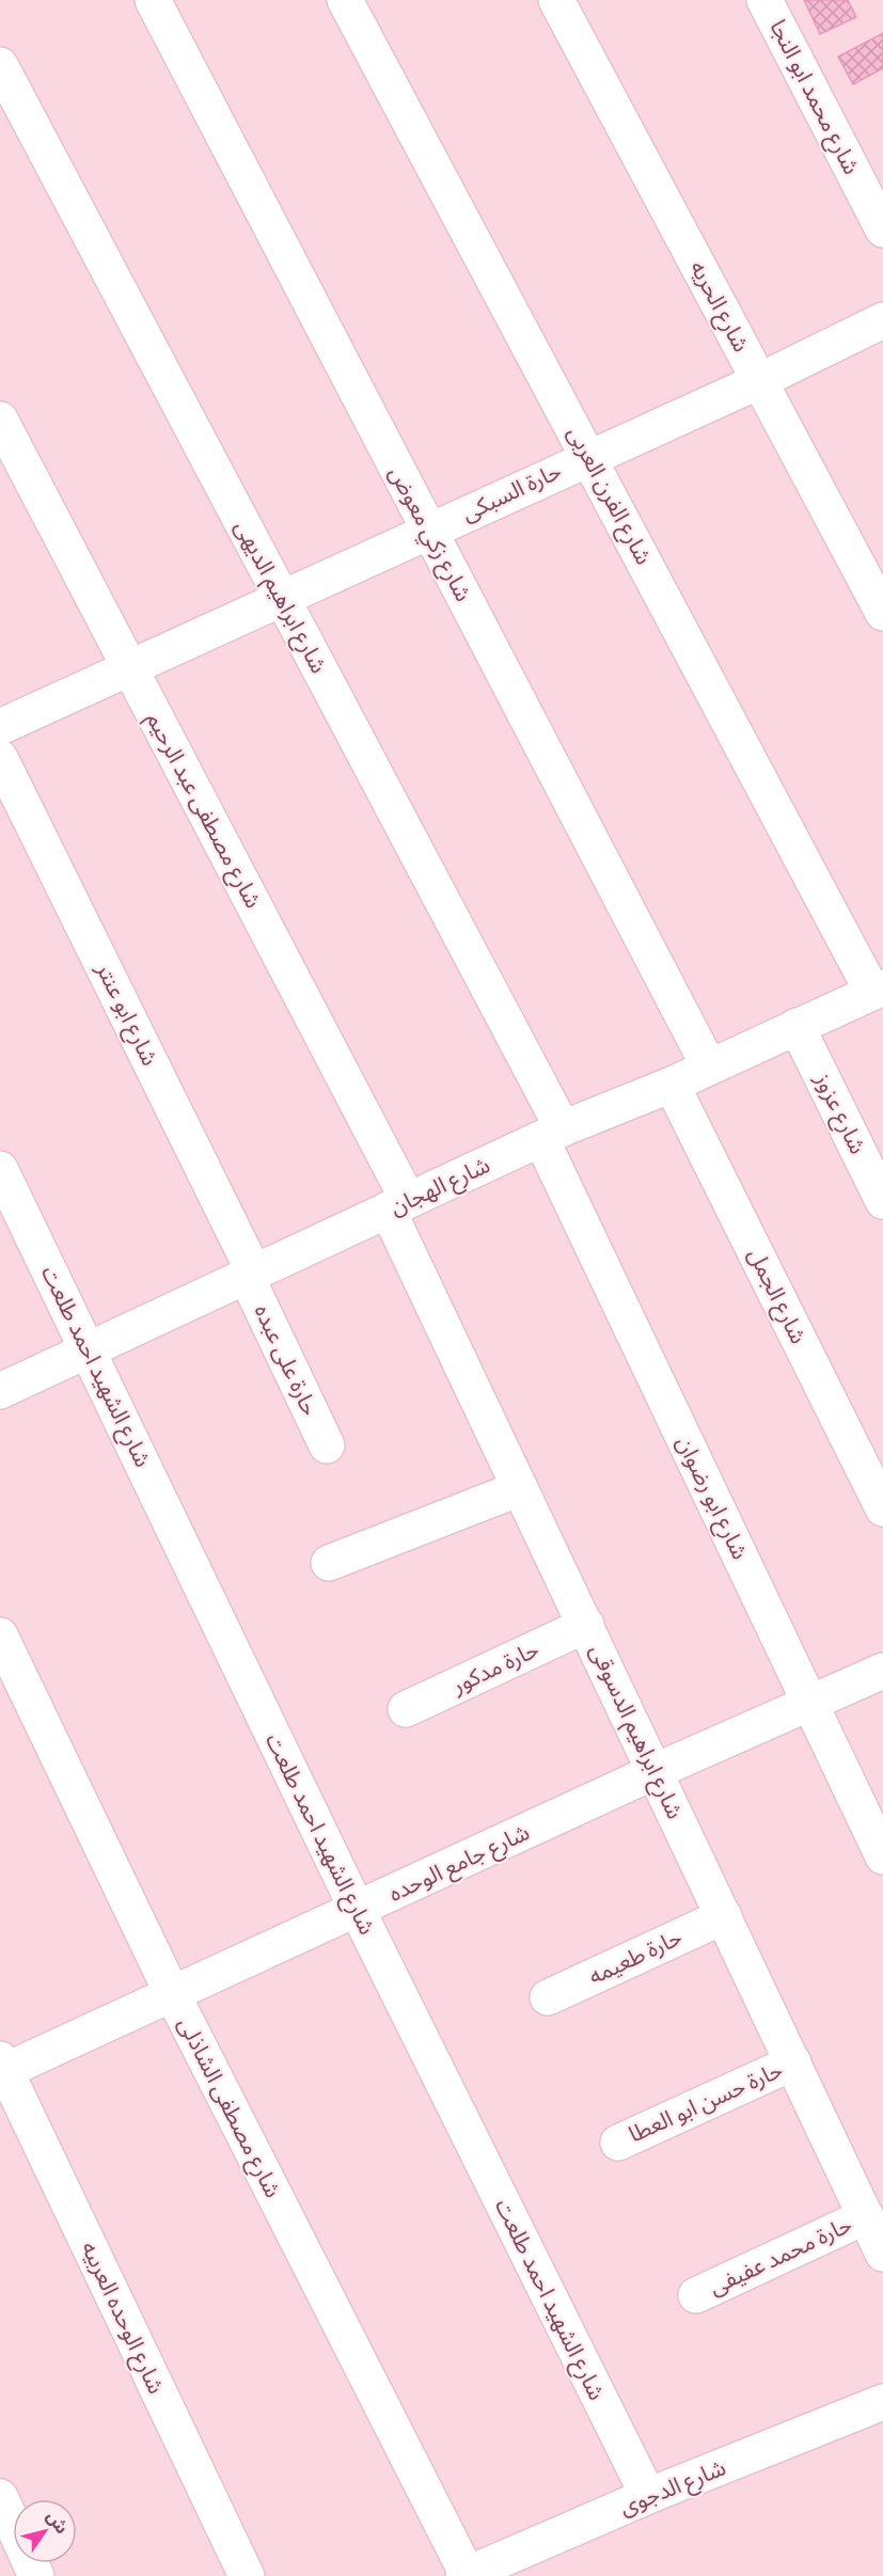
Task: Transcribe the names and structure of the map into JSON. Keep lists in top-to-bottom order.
{
  "streets": {
    "street": [
      "شارع محمد ابو النجا",
      "شارع الحريه",
      "حارة السبكى",
      "شارع الفرن العربى",
      "شارع زكي معوض",
      "شارع ابراهيم الديهى",
      "شارع مصطفى عبد الرحيم",
      "شارع ابو عنتر",
      "شارع عزوز",
      "شارع الهجان",
      "شارع الجمل",
      "حارة على عبده",
      "شارع الشهيد احمد طلعت",
      "شارع ابو رضوان",
      "حارة مدكور",
      "شارع ابراهيم الدسوقى",
      "شارع جامع الوحده",
      "حارة طعيمه",
      "حارة حسن ابو العطا",
      "شارع مصطفى الشاذلى",
      "حارة محمد عفيفى",
      "شارع الوحده العربيه",
      "شارع الدجوى"
    ]
  },
  "crossings": [
    ["شارع الحريه", "حارة السبكى"],
    ["حارة السبكى", "شارع الفرن العربى"],
    ["حارة السبكى", "شارع زكي معوض"],
    ["حارة السبكى", "شارع ابراهيم الديهى"],
    ["حارة السبكى", "شارع مصطفى عبد الرحيم"],
    ["شارع الفرن العربى", "شارع الهجان"],
    ["شارع زكي معوض", "شارع الهجان"],
    ["شارع ابراهيم الديهى", "شارع الهجان"],
    ["شارع ابراهيم الديهى", "شارع ابو رضوان"],
    ["شارع مصطفى عبد الرحيم", "شارع الهجان"],
    ["شارع مصطفى عبد الرحيم", "شارع ابراهيم الدسوقى"],
    ["شارع ابو عنتر", "شارع الهجان"],
    ["شارع ابو عنتر", "حارة على عبده"],
    ["شارع عزوز", "شارع الهجان"],
    ["شارع الهجان", "شارع الجمل"],
    ["شارع الهجان", "حارة على عبده"],
    ["شارع الهجان", "شارع الشهيد احمد طلعت"],
    ["شارع الهجان", "شارع ابو رضوان"],
    ["شارع الهجان", "شارع ابراهيم الدسوقى"],
    ["شارع الشهيد احمد طلعت", "شارع جامع الوحده"],
    ["شارع الشهيد احمد طلعت", "شارع الدجوى"],
    ["شارع ابو رضوان", "شارع جامع الوحده"],
    ["حارة مدكور", "شارع ابراهيم الدسوقى"],
    ["شارع ابراهيم الدسوقى", "شارع جامع الوحده"],
    ["شارع ابراهيم الدسوقى", "حارة طعيمه"],
    ["شارع ابراهيم الدسوقى", "حارة حسن ابو العطا"],
    ["شارع ابراهيم الدسوقى", "حارة محمد عفيفى"],
    ["شارع جامع الوحده", "شارع مصطفى الشاذلى"],
    ["شارع جامع الوحده", "شارع الوحده العربيه"],
    ["شارع مصطفى الشاذلى", "شارع الدجوى"]
  ],
  "north": "top right"
}
